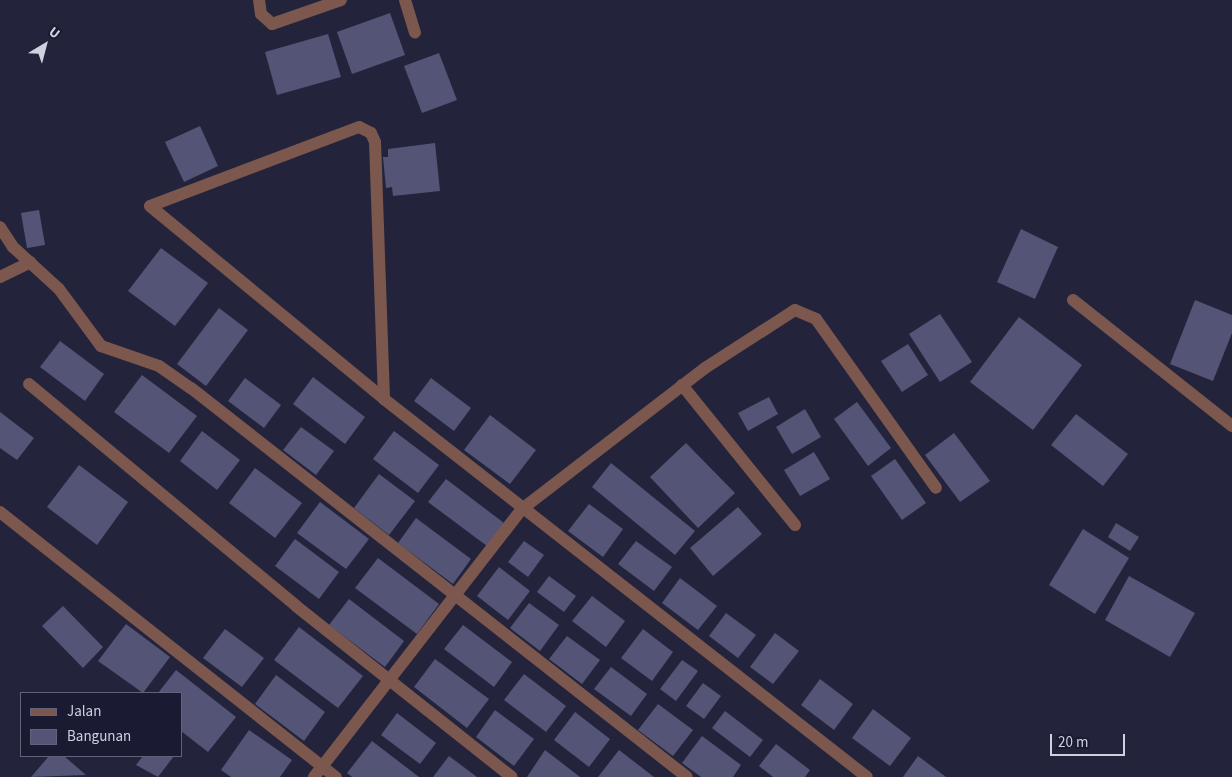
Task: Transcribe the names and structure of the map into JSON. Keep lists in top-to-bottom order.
{
  "legend": ["Jalan", "Bangunan"],
  "scale_bar": "20 m",
  "north": "top right"
}
